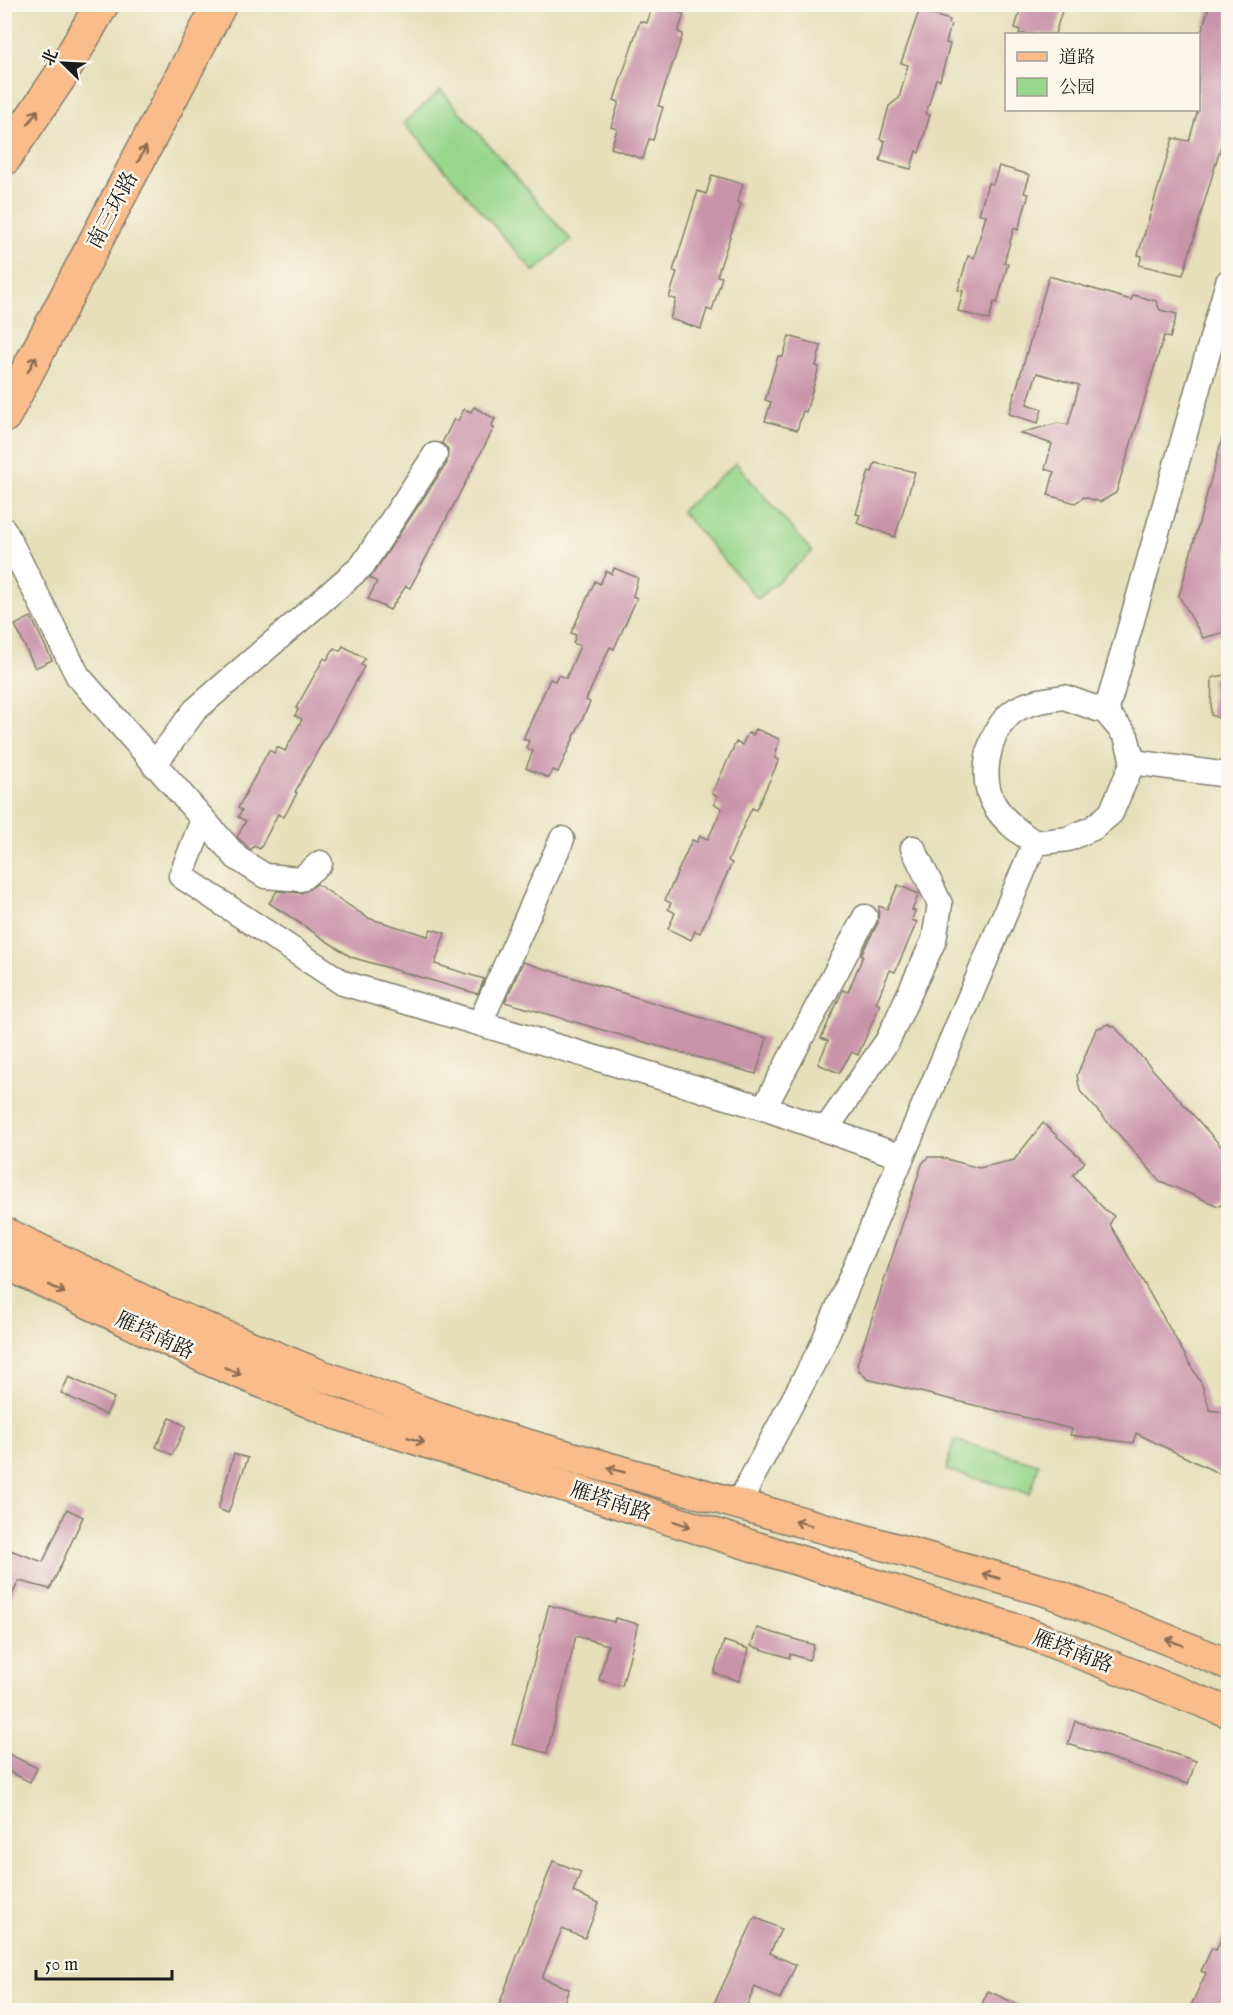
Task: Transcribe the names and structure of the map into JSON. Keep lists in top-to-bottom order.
{
  "streets": {
    "highway": ["南三环路"],
    "main road": ["雁塔南路"]
  },
  "legend": ["道路", "公园"],
  "scale_bar": "50 m",
  "north": "top left"
}
